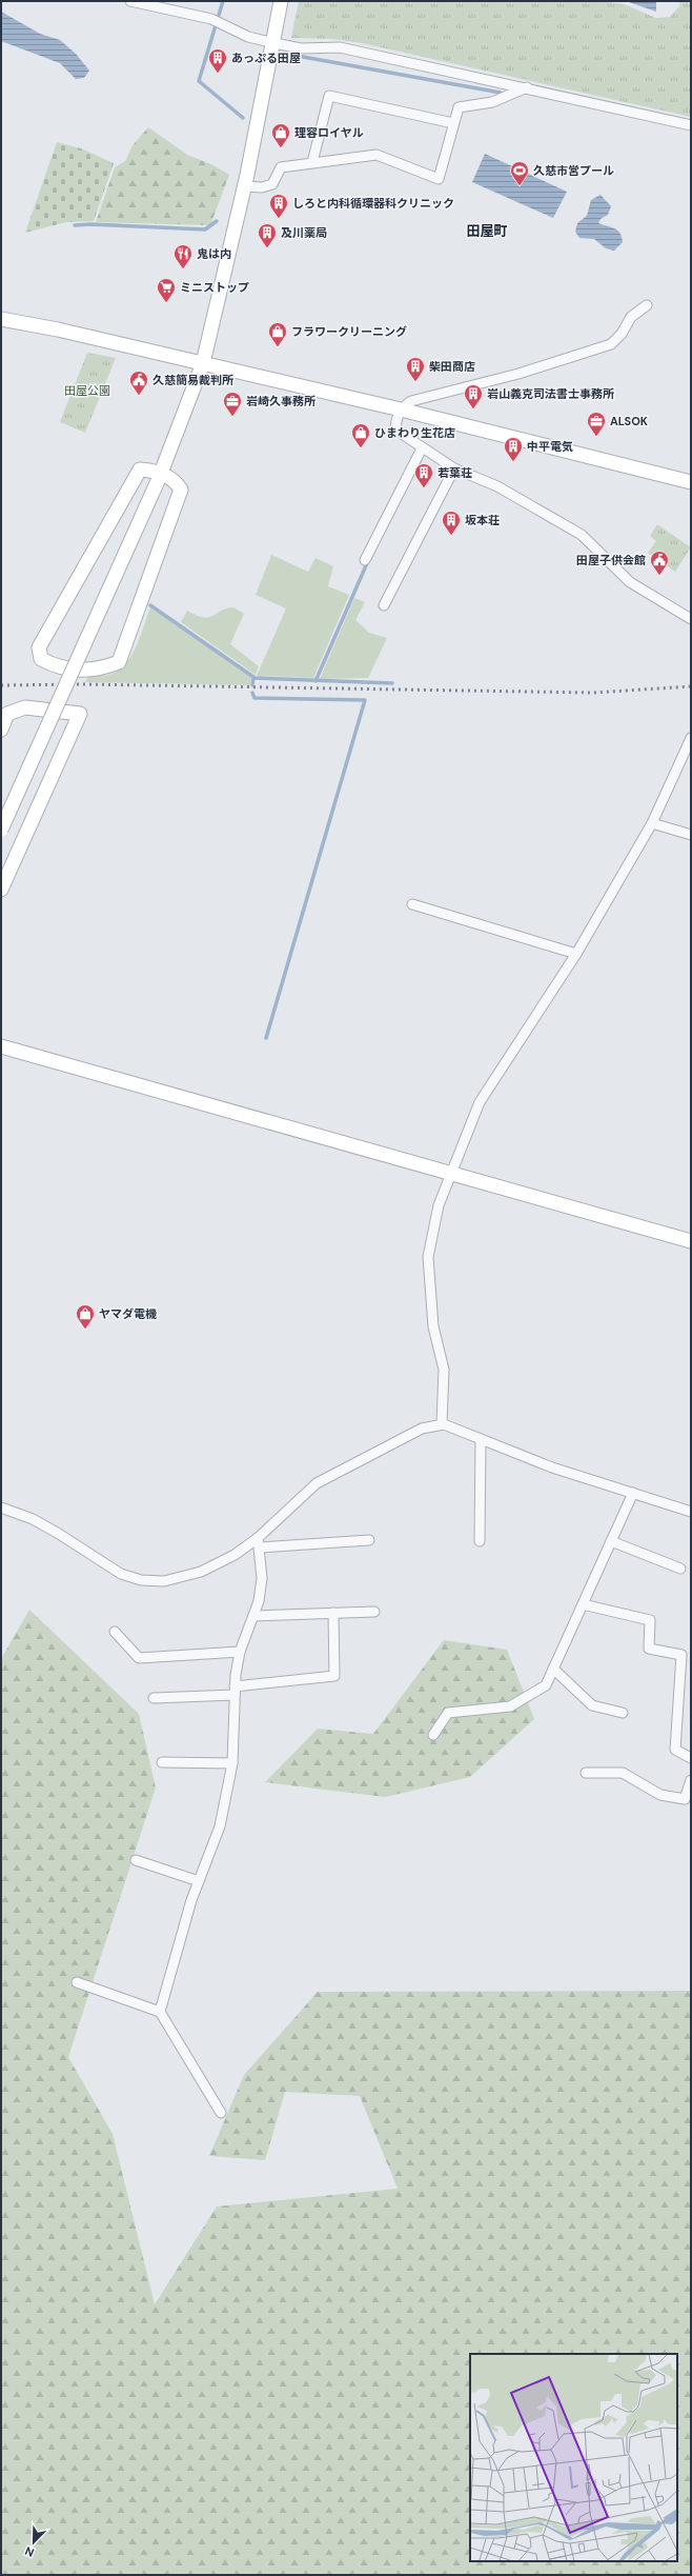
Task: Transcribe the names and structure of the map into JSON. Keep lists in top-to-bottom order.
{
  "districts": ["田屋町"],
  "parks": ["田屋公園"],
  "places": {
    "building": [
      "あっぷる田屋",
      "しろと内科循環器科クリニック",
      "及川薬局",
      "柴田商店",
      "岩山義克司法書士事務所",
      "中平電気",
      "若葉荘",
      "坂本荘"
    ],
    "shop": [
      "理容ロイヤル",
      "フラワークリーニング",
      "ひまわり生花店",
      "ヤマダ電機"
    ],
    "sports": ["久慈市営プール"],
    "restaurant": ["鬼は内"],
    "supermarket": ["ミニストップ"],
    "public building": ["久慈簡易裁判所", "田屋子供会館"],
    "office": ["岩崎久事務所", "ALSOK"]
  },
  "north": "bottom left"
}
